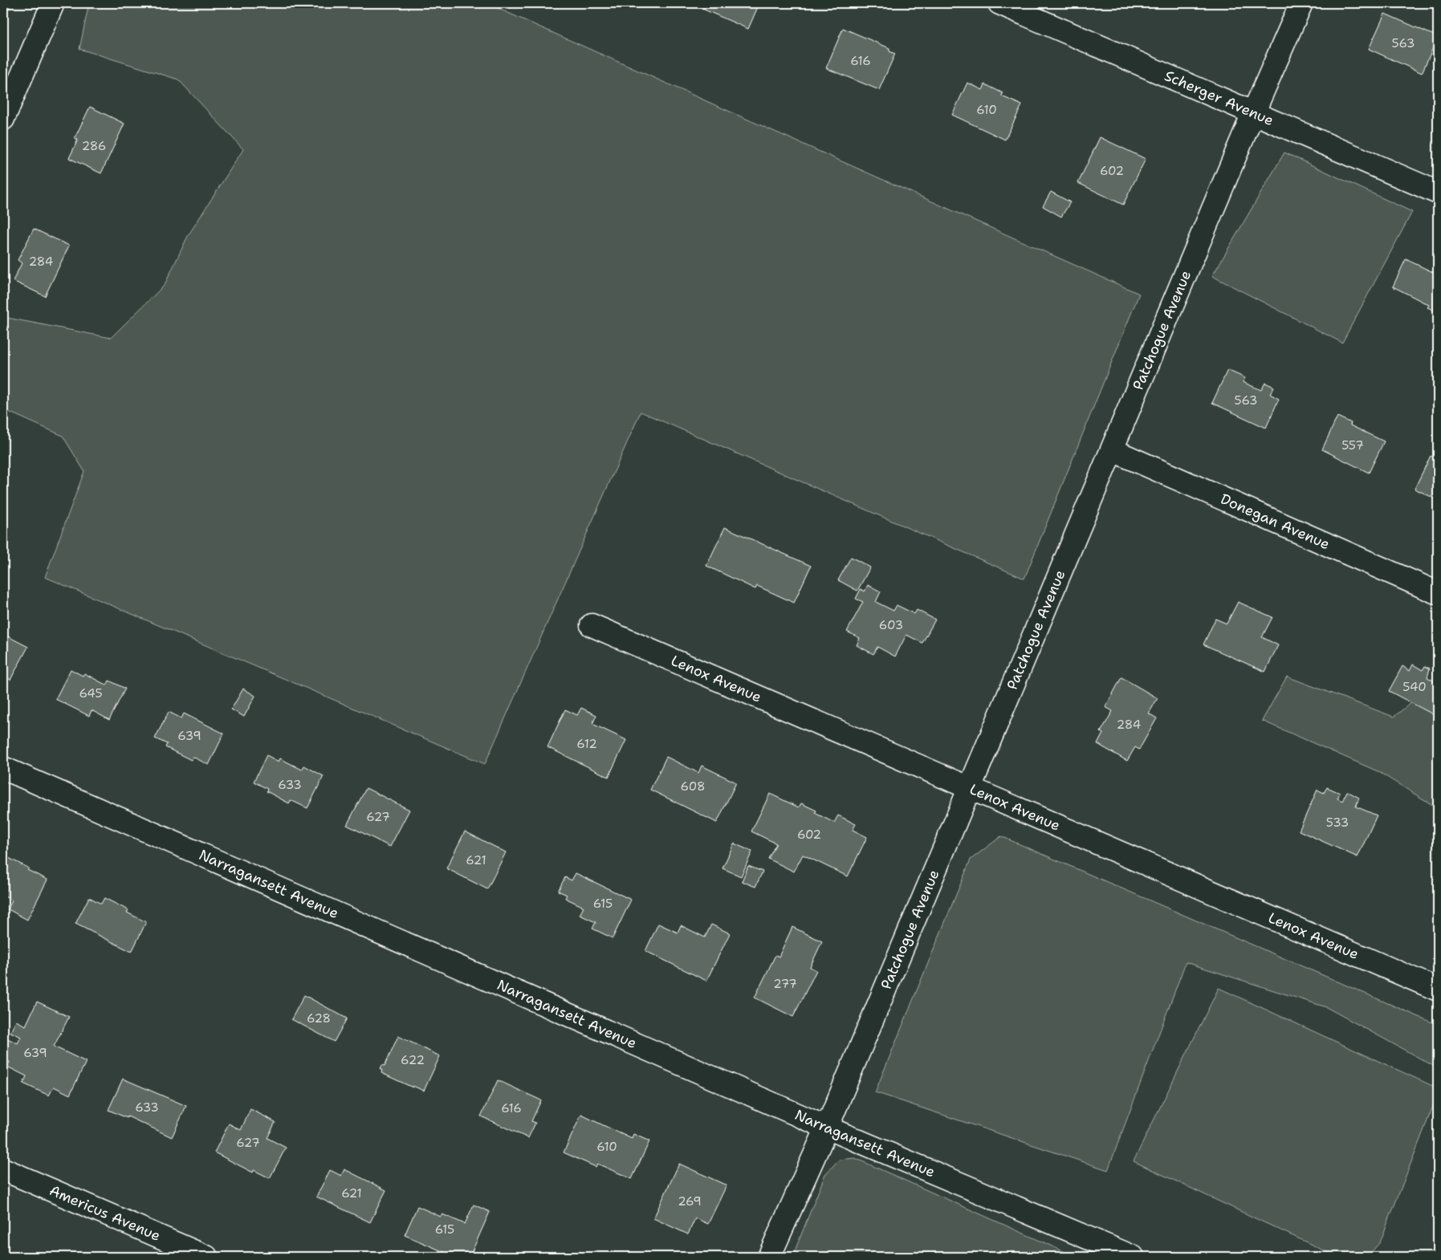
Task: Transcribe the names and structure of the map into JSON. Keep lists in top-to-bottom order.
{
  "streets": {
    "street": [
      "Scherger Avenue",
      "Patchogue Avenue",
      "Donegan Avenue",
      "Lenox Avenue",
      "Narragansett Avenue",
      "Americus Avenue"
    ]
  },
  "crossings": [
    ["Scherger Avenue", "Patchogue Avenue"],
    ["Patchogue Avenue", "Donegan Avenue"],
    ["Patchogue Avenue", "Lenox Avenue"],
    ["Patchogue Avenue", "Narragansett Avenue"]
  ],
  "house_numbers": [
    "563",
    "616",
    "610",
    "286",
    "602",
    "284",
    "563",
    "557",
    "603",
    "540",
    "645",
    "284",
    "639",
    "612",
    "633",
    "608",
    "627",
    "533",
    "602",
    "621",
    "615",
    "277",
    "628",
    "639",
    "622",
    "633",
    "616",
    "627",
    "610",
    "621",
    "269",
    "615"
  ]
}
